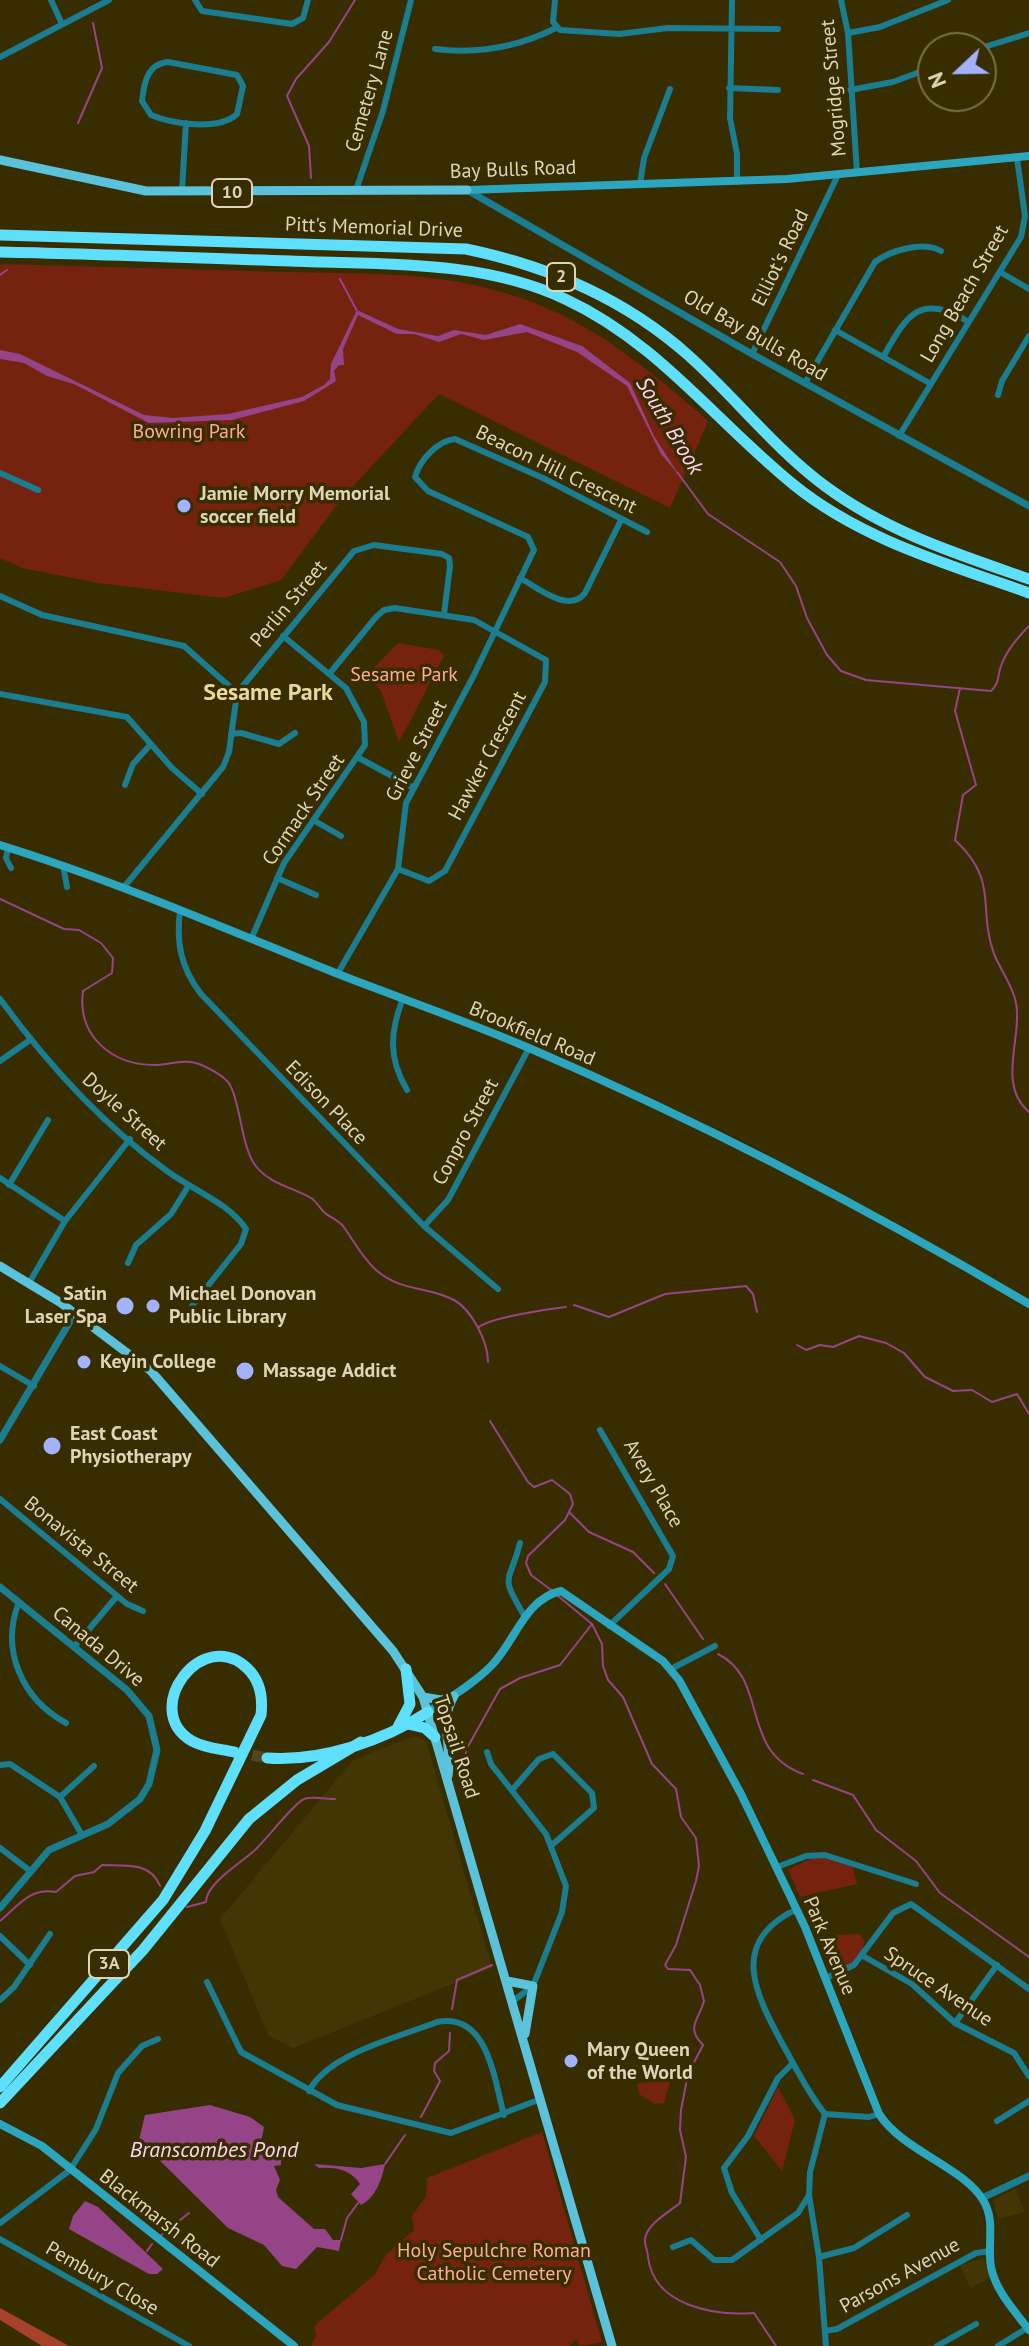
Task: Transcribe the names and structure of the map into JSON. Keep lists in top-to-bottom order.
{
  "streets": {
    "highway": ["Pitt's Memorial Drive", "2", "3A"],
    "main road": [
      "Bay Bulls Road",
      "10",
      "Brookfield Road",
      "Topsail Road",
      "Park Avenue",
      "Blackmarsh Road"
    ],
    "street": [
      "Mogridge Street",
      "Cemetery Lane",
      "Elliot's Road",
      "Long Beach Street",
      "Old Bay Bulls Road",
      "Beacon Hill Crescent",
      "Perlin Street",
      "Grieve Street",
      "Hawker Crescent",
      "Cormack Street",
      "Edison Place",
      "Doyle Street",
      "Conpro Street",
      "Avery Place",
      "Bonavista Street",
      "Canada Drive",
      "Spruce Avenue",
      "Parsons Avenue",
      "Pembury Close"
    ]
  },
  "crossings": [
    ["Mogridge Street", "Bay Bulls Road"],
    ["Cemetery Lane", "Bay Bulls Road"],
    ["Bay Bulls Road", "Elliot's Road"],
    ["Bay Bulls Road", "Long Beach Street"],
    ["Bay Bulls Road", "Old Bay Bulls Road"],
    ["Elliot's Road", "Old Bay Bulls Road"],
    ["Long Beach Street", "Old Bay Bulls Road"],
    ["Beacon Hill Crescent", "Grieve Street"],
    ["Beacon Hill Crescent", "Hawker Crescent"],
    ["Perlin Street", "Cormack Street"],
    ["Grieve Street", "Hawker Crescent"],
    ["Grieve Street", "Brookfield Road"],
    ["Cormack Street", "Brookfield Road"],
    ["Brookfield Road", "Edison Place"],
    ["Brookfield Road", "Conpro Street"],
    ["Edison Place", "Conpro Street"],
    ["Avery Place", "Park Avenue"]
  ],
  "districts": ["Sesame Park"],
  "water": ["South Brook", "Branscombes Pond"],
  "parks": ["Bowring Park", "Sesame Park", "Holy Sepulchre Roman Catholic Cemetery"],
  "places": [
    "Jamie Morry Memorial soccer field",
    "Satin Laser Spa",
    "Michael Donovan Public Library",
    "Keyin College",
    "Massage Addict",
    "East Coast Physiotherapy",
    "Mary Queen of the World"
  ],
  "north": "left"
}
